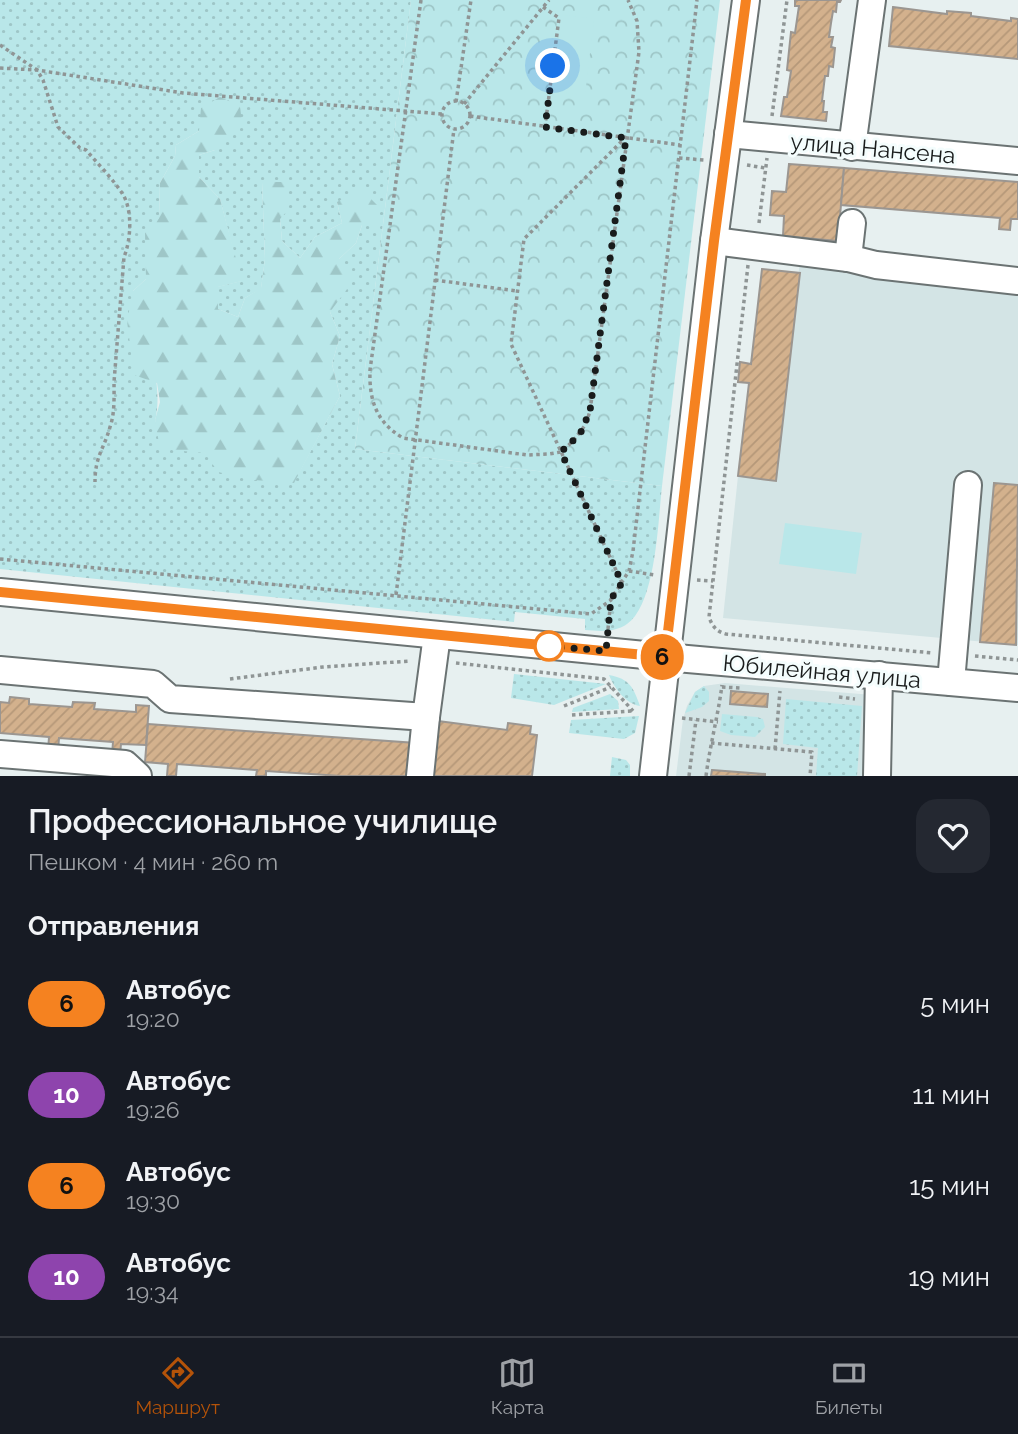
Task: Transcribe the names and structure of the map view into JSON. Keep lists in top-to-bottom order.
{
  "streets": {
    "street": ["улица Нансена", "Юбилейная улица"]
  },
  "lines": ["bus line 6"],
  "page": {
    "on_map": "6",
    "heading": [
      ["Профессиональное училище", "Пешком · 4 мин · 260 m"],
      "Отправления"
    ],
    "list": [
      {
        "mark": "6",
        "name": "Автобус",
        "note": "19:20",
        "value": "5 мин"
      },
      {
        "mark": "10",
        "name": "Автобус",
        "note": "19:26",
        "value": "11 мин"
      },
      {
        "mark": "6",
        "name": "Автобус",
        "note": "19:30",
        "value": "15 мин"
      },
      {
        "mark": "10",
        "name": "Автобус",
        "note": "19:34",
        "value": "19 мин"
      }
    ],
    "tabs": ["Маршрут", "Карта", "Билеты"]
  }
}
